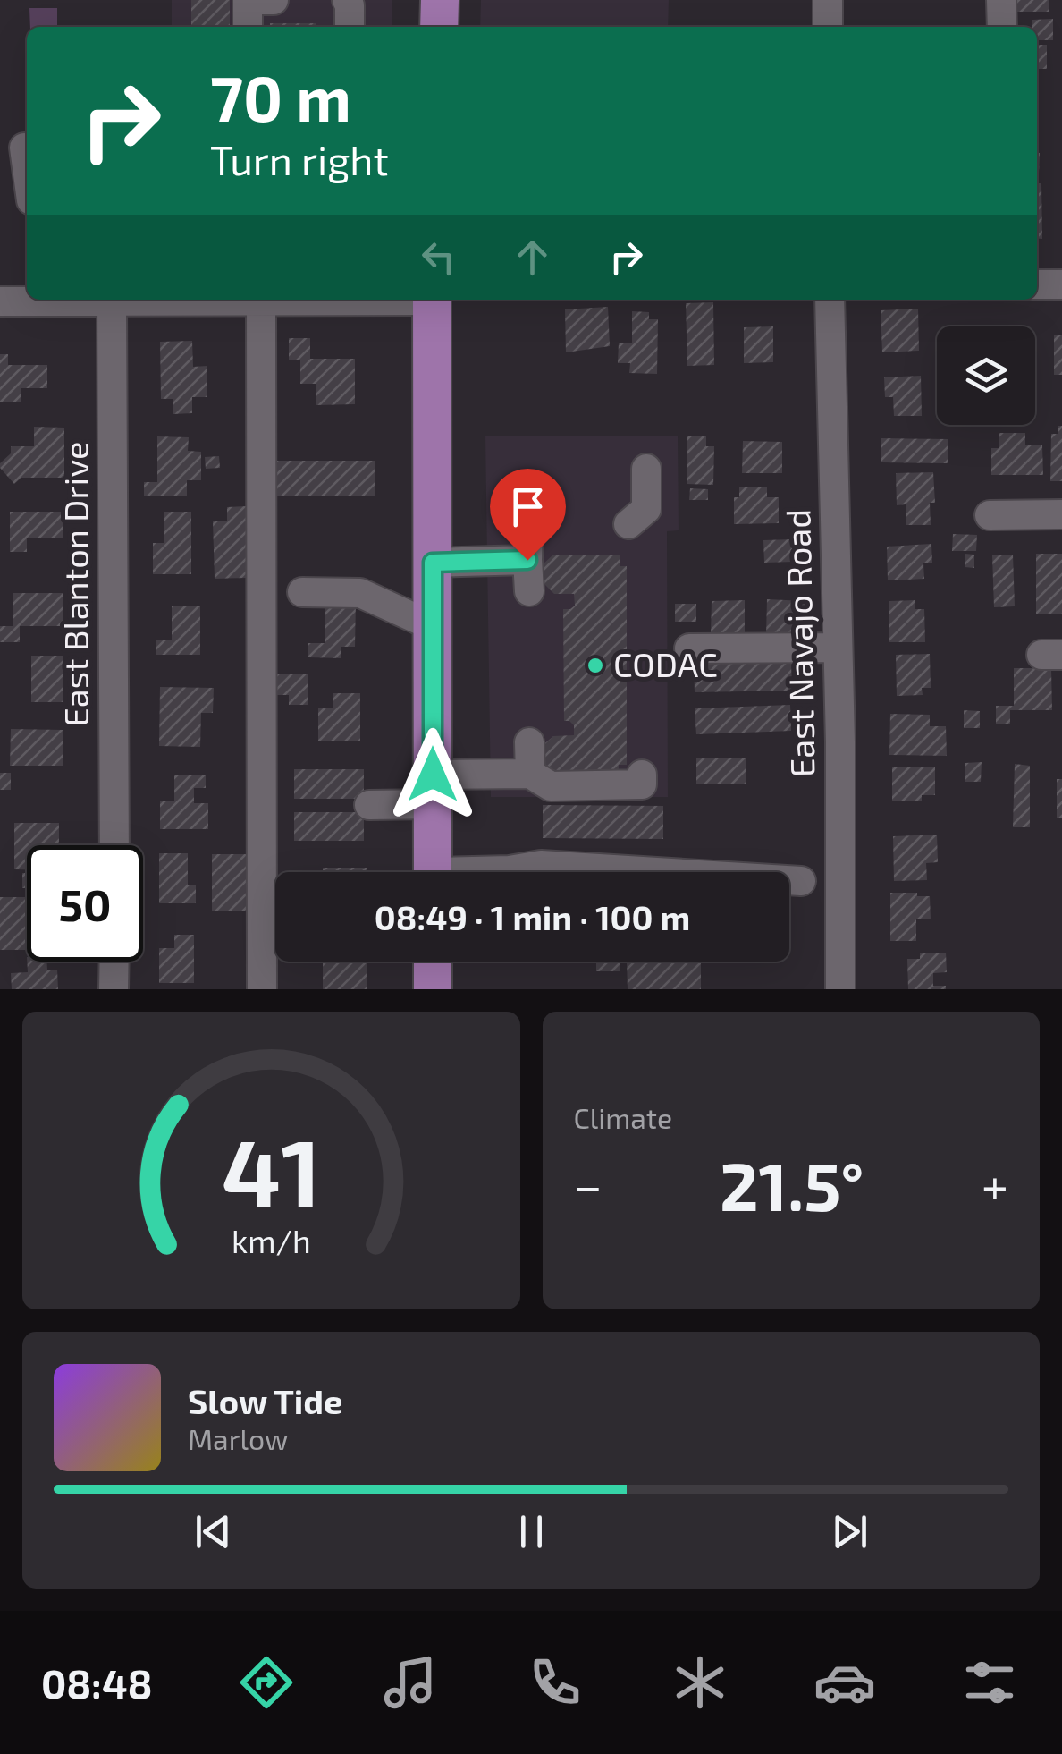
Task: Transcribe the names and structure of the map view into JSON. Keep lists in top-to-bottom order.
{
  "streets": {
    "street": ["East Blanton Drive", "East Navajo Road"]
  },
  "places": ["CODAC"],
  "page": {
    "turn": ["70 m", "Turn right"],
    "limit": "50",
    "trip": "08:49 · 1 min · 100 m",
    "tile": "Climate",
    "heat": ["−", "21.5°", "+"],
    "song": ["Slow Tide", "Marlow"],
    "tabs": "08:48",
    "gauge": ["41", "km/h"]
  }
}
